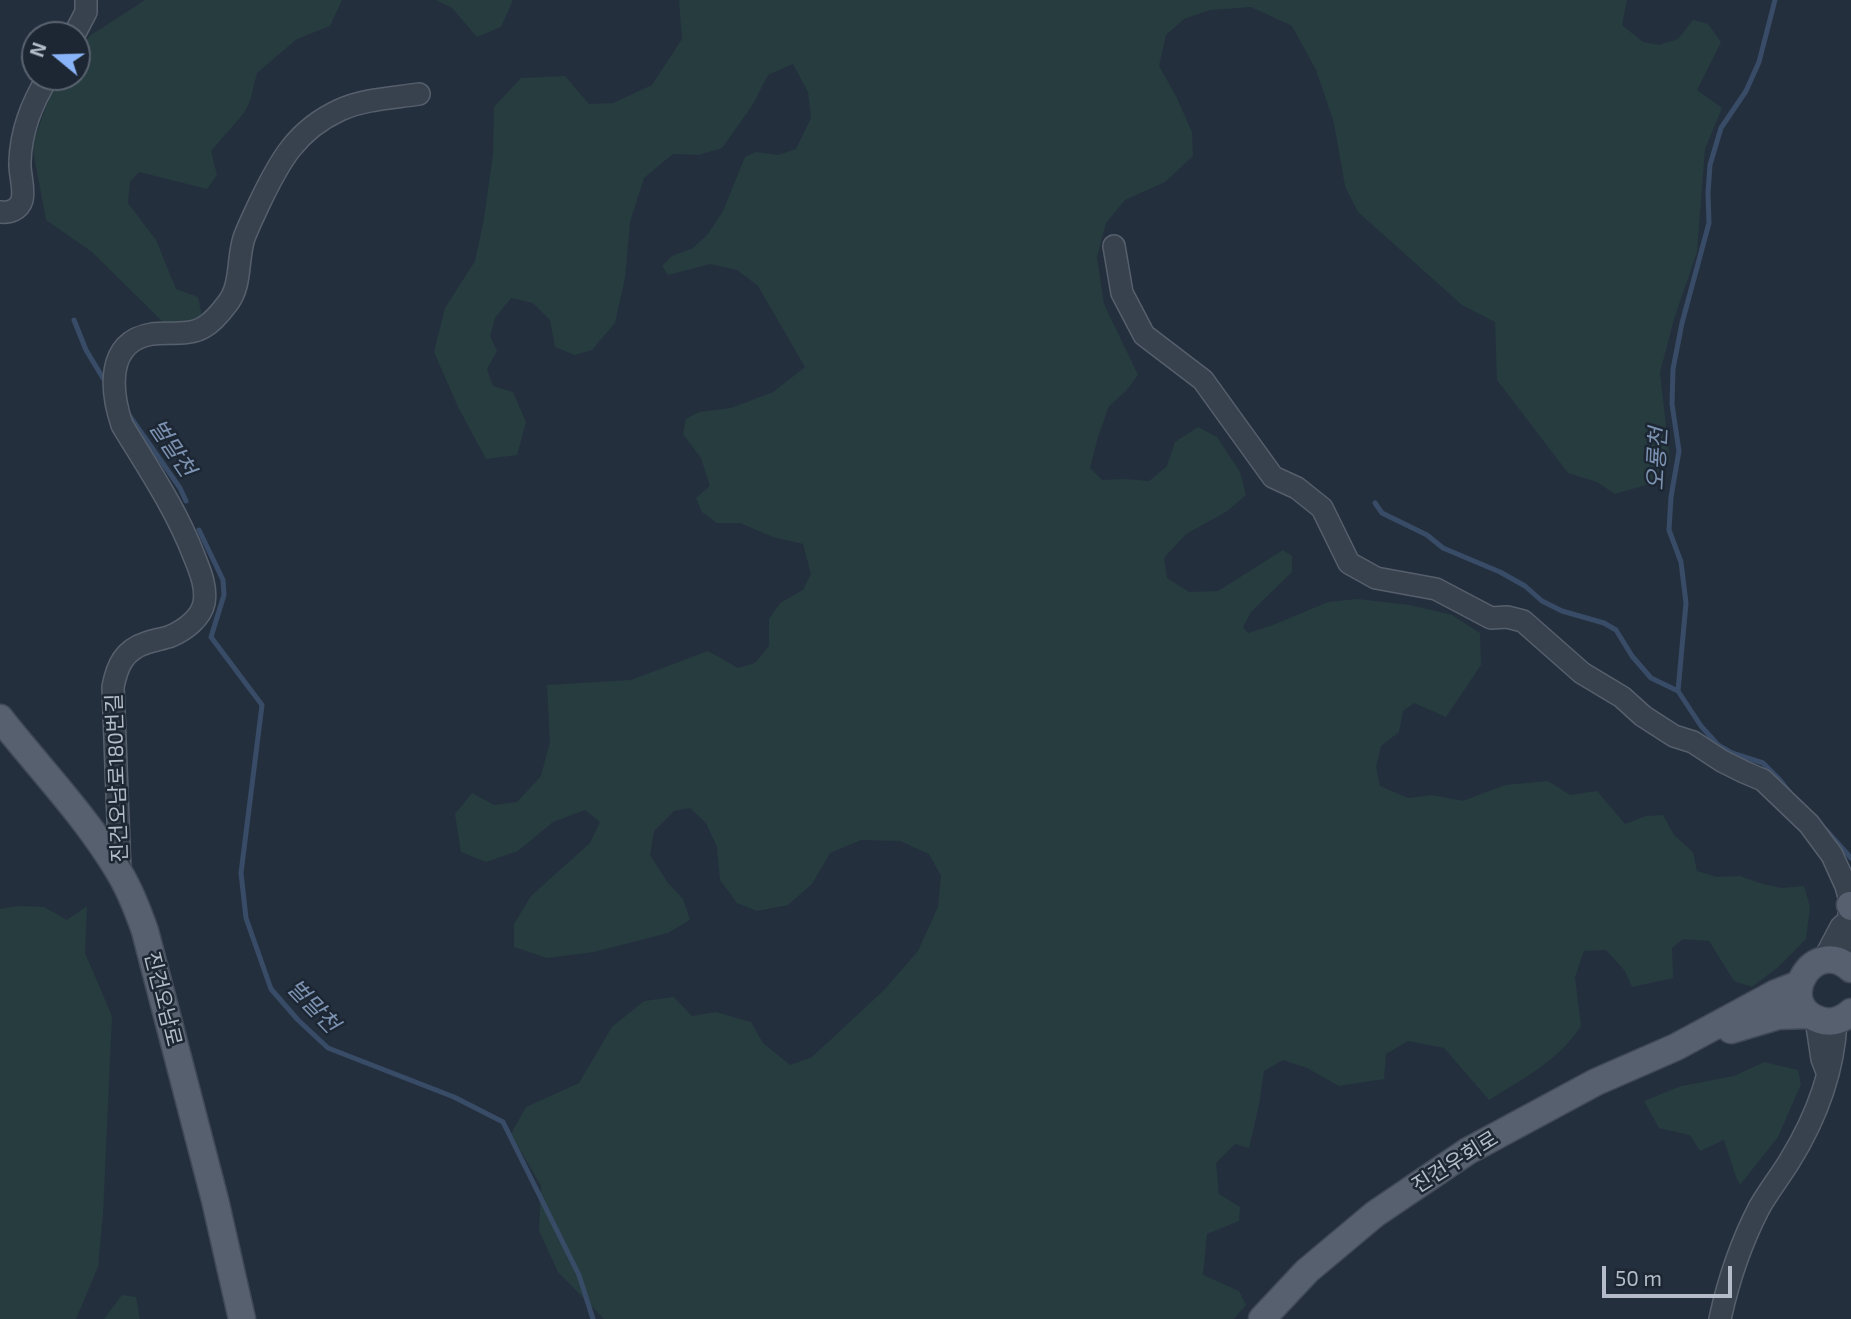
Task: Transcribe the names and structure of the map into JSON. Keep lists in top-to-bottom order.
{
  "streets": {
    "main road": ["진건오남로", "진건우회로"],
    "street": ["진건오남로180번길"]
  },
  "crossings": [
    ["진건오남로180번길", "진건오남로"]
  ],
  "water": ["벌말천", "오룡천"],
  "scale_bar": "50 m",
  "north": "left"
}
